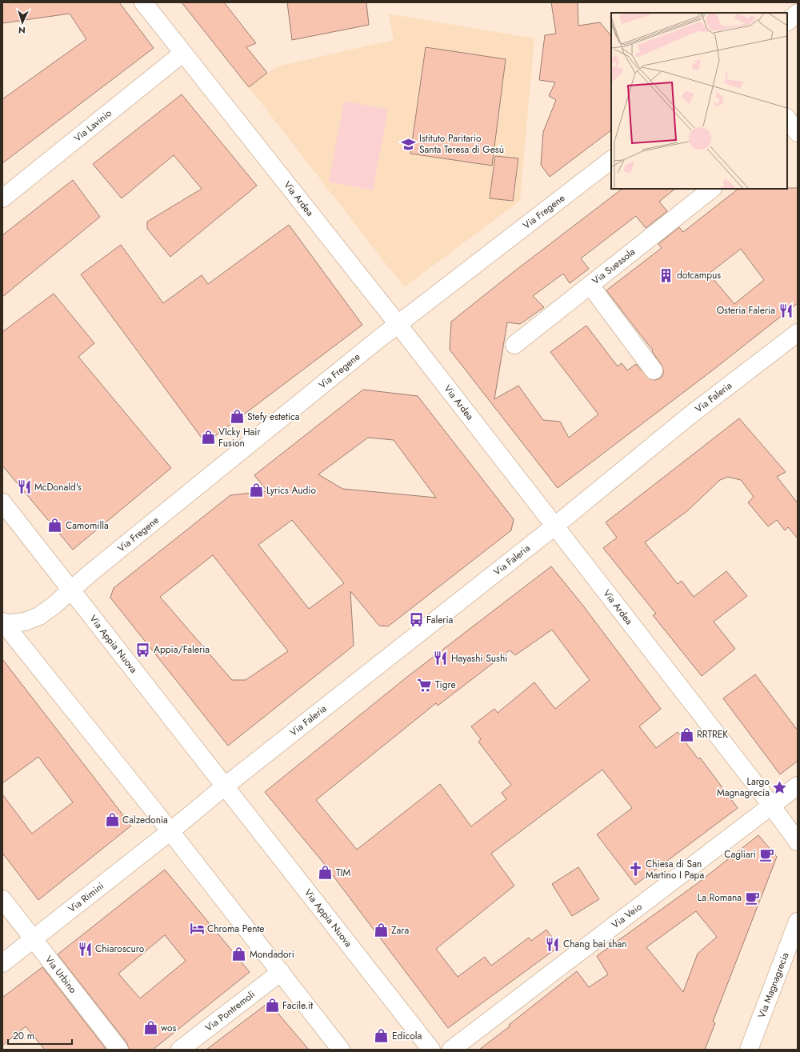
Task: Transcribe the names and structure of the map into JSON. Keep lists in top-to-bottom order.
{
  "streets": {
    "street": [
      "Via Lavinio",
      "Via Ardea",
      "Via Fregene",
      "Via Suessola",
      "Via Faleria",
      "Via Appia Nuova",
      "Via Rimini",
      "Via Veio",
      "Via Urbino",
      "Via Magnagrecia",
      "Via Pontremoli"
    ]
  },
  "crossings": [
    ["Via Lavinio", "Via Ardea"],
    ["Via Ardea", "Via Fregene"],
    ["Via Ardea", "Via Faleria"],
    ["Via Ardea", "Via Veio"],
    ["Via Fregene", "Via Appia Nuova"],
    ["Via Faleria", "Via Appia Nuova"],
    ["Via Rimini", "Via Urbino"]
  ],
  "places": {
    "school or university": ["Istituto Paritario Santa Teresa di Gesù"],
    "building": ["dotcampus"],
    "restaurant": [
      "Osteria Faleria",
      "McDonald's",
      "Hayashi Sushi",
      "Chang bai shan",
      "Chiaroscuro"
    ],
    "shop": [
      "Stefy estetica",
      "VIcky Hair Fusion",
      "Lyrics Audio",
      "Camomilla",
      "RRTREK",
      "Calzedonia",
      "TIM",
      "Zara",
      "Mondadori",
      "Facile.it",
      "wos",
      "Edicola"
    ],
    "bus stop": ["Faleria", "Appia/Faleria"],
    "supermarket": ["Tigre"],
    "place": ["Largo Magnagrecia"],
    "cafe": ["Cagliari", "La Romana"],
    "church": ["Chiesa di San Martino I Papa"],
    "hotel": ["Chroma Pente"]
  },
  "scale_bar": "20 m",
  "north": "bottom"
}
